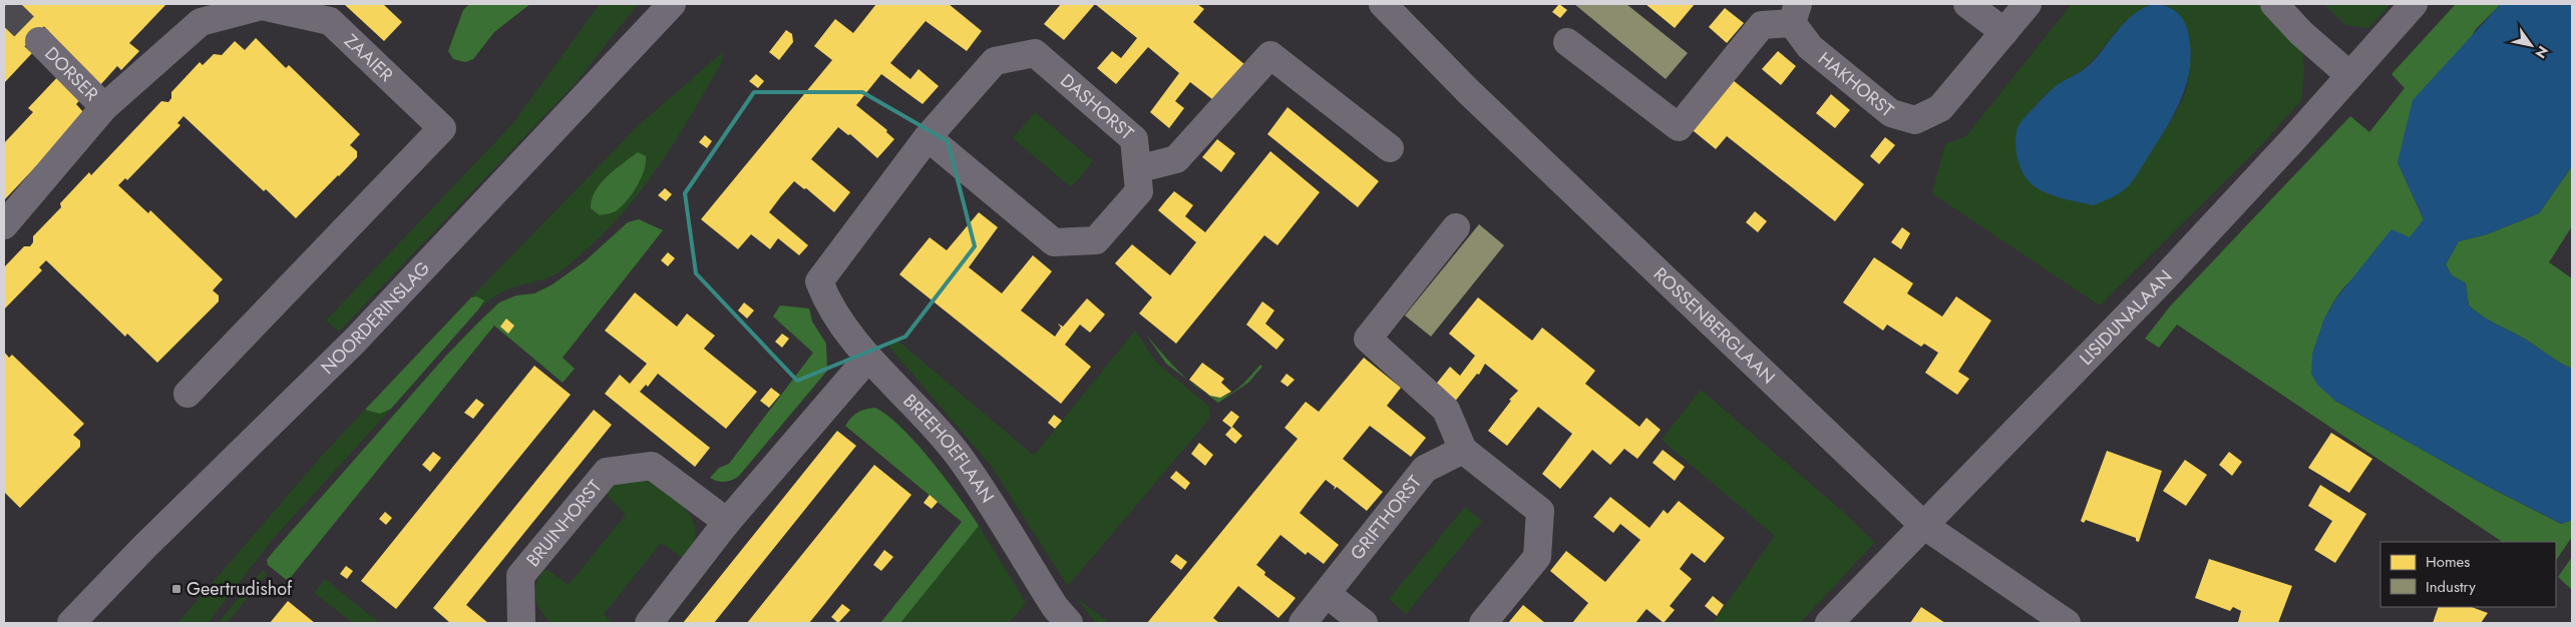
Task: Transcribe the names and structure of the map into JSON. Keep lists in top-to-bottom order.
{
  "streets": {
    "main road": ["NOORDERINSLAG"],
    "street": [
      "ZAAIER",
      "DORSER",
      "HAKHORST",
      "DASHORST",
      "LISIDUNALAAN",
      "ROSSENBERGLAAN",
      "BREEHOEFLAAN",
      "GRIFTHORST",
      "BRUINHORST"
    ]
  },
  "crossings": [
    ["ZAAIER", "DORSER"],
    ["DASHORST", "BREEHOEFLAAN"],
    ["LISIDUNALAAN", "ROSSENBERGLAAN"]
  ],
  "places": {
    "transit": ["Geertrudishof"]
  },
  "legend": ["Homes", "Industry"],
  "north": "bottom right"
}
